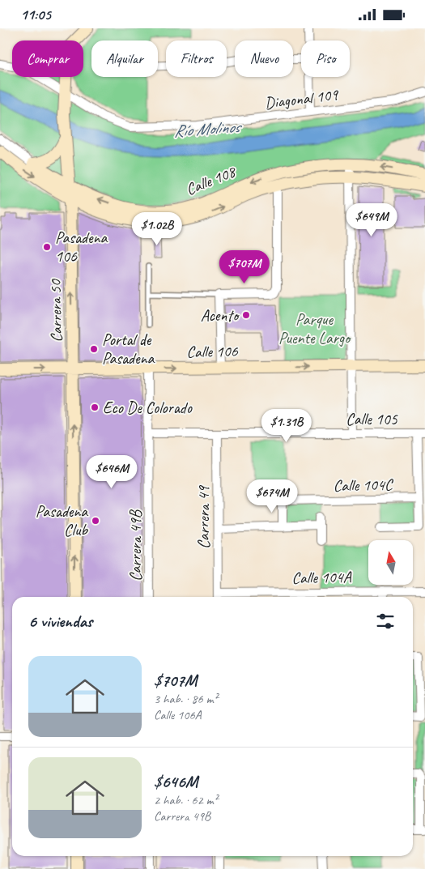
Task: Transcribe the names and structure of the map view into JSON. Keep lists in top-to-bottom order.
{
  "streets": {
    "street": [
      "Diagonal 109",
      "Calle 108",
      "Carrera 50",
      "Calle 106",
      "Calle 105",
      "Calle 104C",
      "Carrera 49",
      "Carrera 49B",
      "Calle 104A"
    ]
  },
  "crossings": [
    ["Diagonal 109", "Carrera 50"],
    ["Calle 108", "Carrera 50"],
    ["Carrera 50", "Calle 106"],
    ["Calle 106", "Carrera 49B"],
    ["Calle 105", "Carrera 49"],
    ["Calle 105", "Carrera 49B"],
    ["Carrera 49", "Calle 104A"]
  ],
  "one_way": ["Carrera 50", "Calle 106"],
  "water": ["Río Molinos"],
  "parks": ["Parque Puente Largo"],
  "places": [
    "Pasadena 106",
    "Acento",
    "Portal de Pasadena",
    "Eco De Colorado",
    "Pasadena Club"
  ],
  "north": "top",
  "page": {
    "status": "11:05",
    "chip": [
      "Comprar",
      "Alquilar",
      "Filtros",
      "Nuevo",
      "Piso"
    ],
    "price": [
      "$649M",
      "$1.02B",
      "$707M",
      "$1.31B",
      "$646M",
      "$674M"
    ],
    "heading": "6 viviendas",
    "list": [
      {
        "name": "$707M",
        "note": "3 hab. · 86 m² · Calle 106A"
      },
      {
        "name": "$646M",
        "note": "2 hab. · 62 m² · Carrera 49B"
      }
    ]
  }
}
